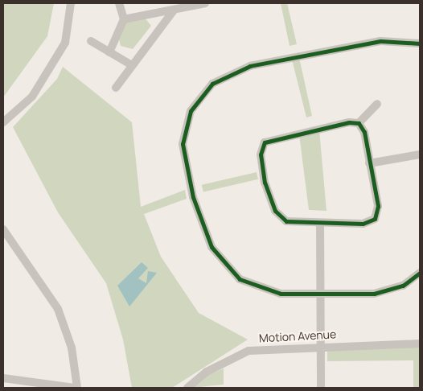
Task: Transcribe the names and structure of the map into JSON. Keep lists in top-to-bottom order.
{
  "streets": {
    "street": ["Motion Avenue"]
  }
}
